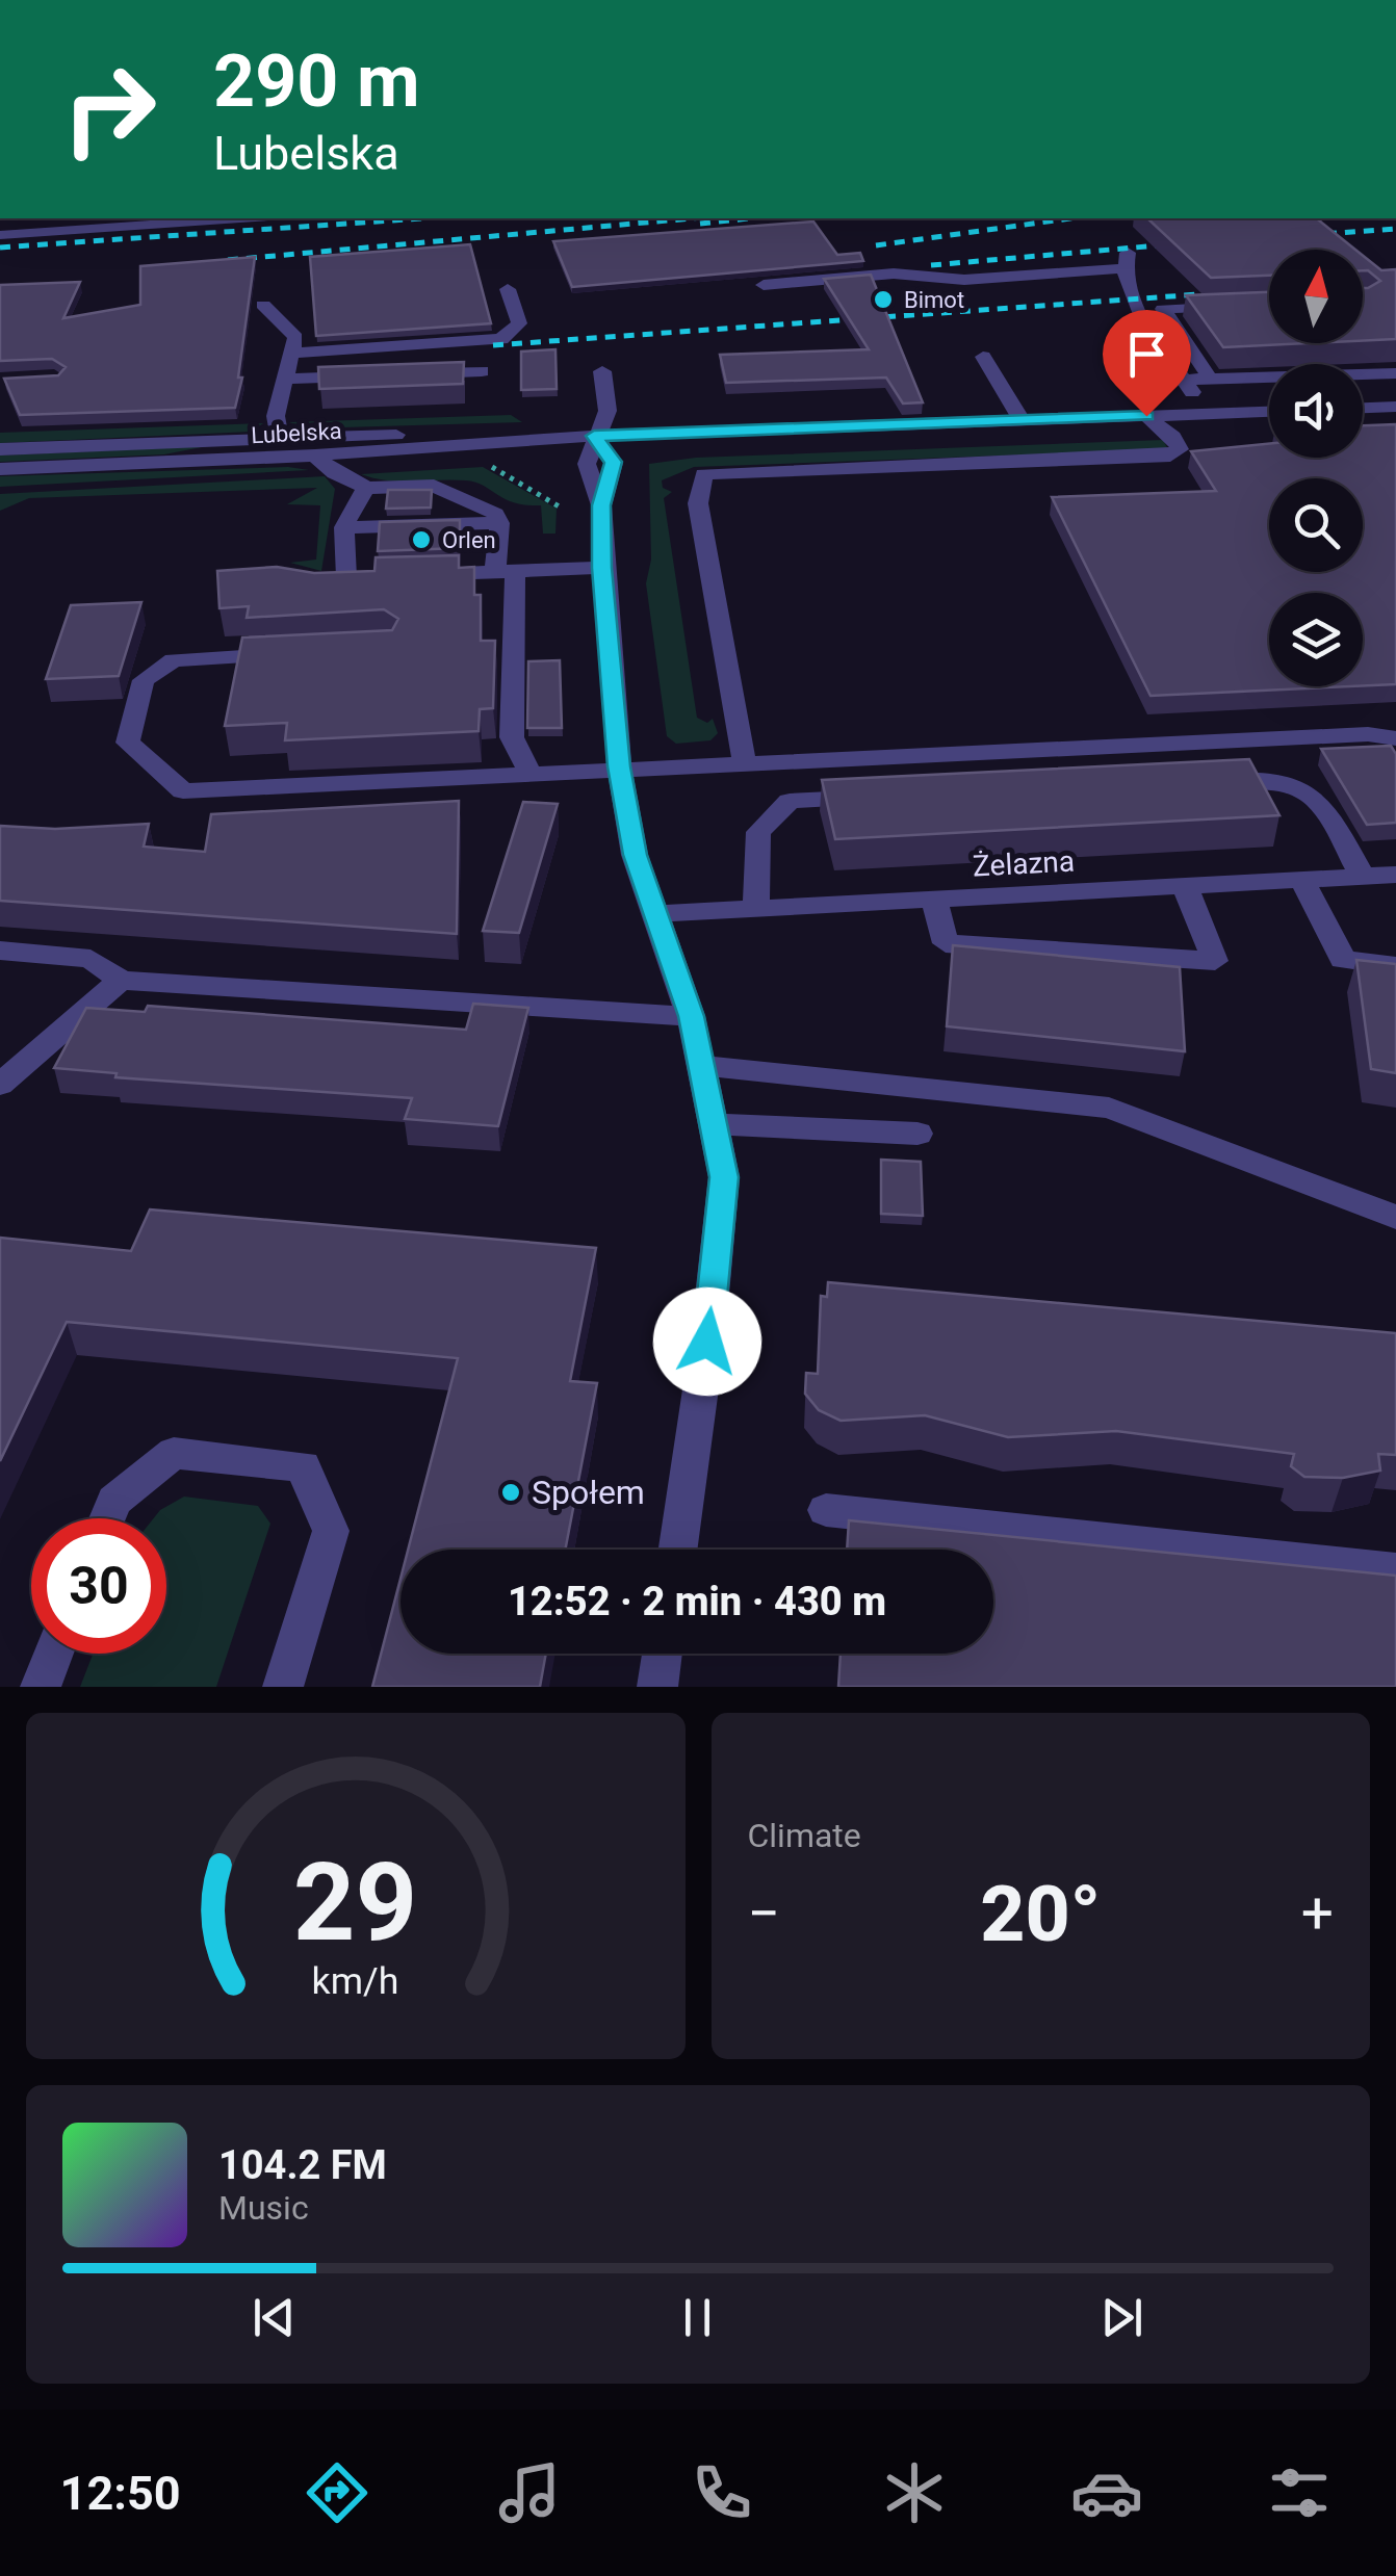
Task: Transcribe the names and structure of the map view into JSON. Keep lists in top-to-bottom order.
{
  "streets": {
    "street": ["Lubelska", "Żelazna"]
  },
  "places": ["Bimot", "Orlen", "Społem"],
  "north": "top",
  "page": {
    "turn": ["290 m", "Lubelska"],
    "limit": "30",
    "trip": "12:52 · 2 min · 430 m",
    "tile": "Climate",
    "heat": ["−", "20°", "+"],
    "song": ["104.2 FM", "Music"],
    "tabs": "12:50",
    "gauge": ["29", "km/h"]
  }
}
